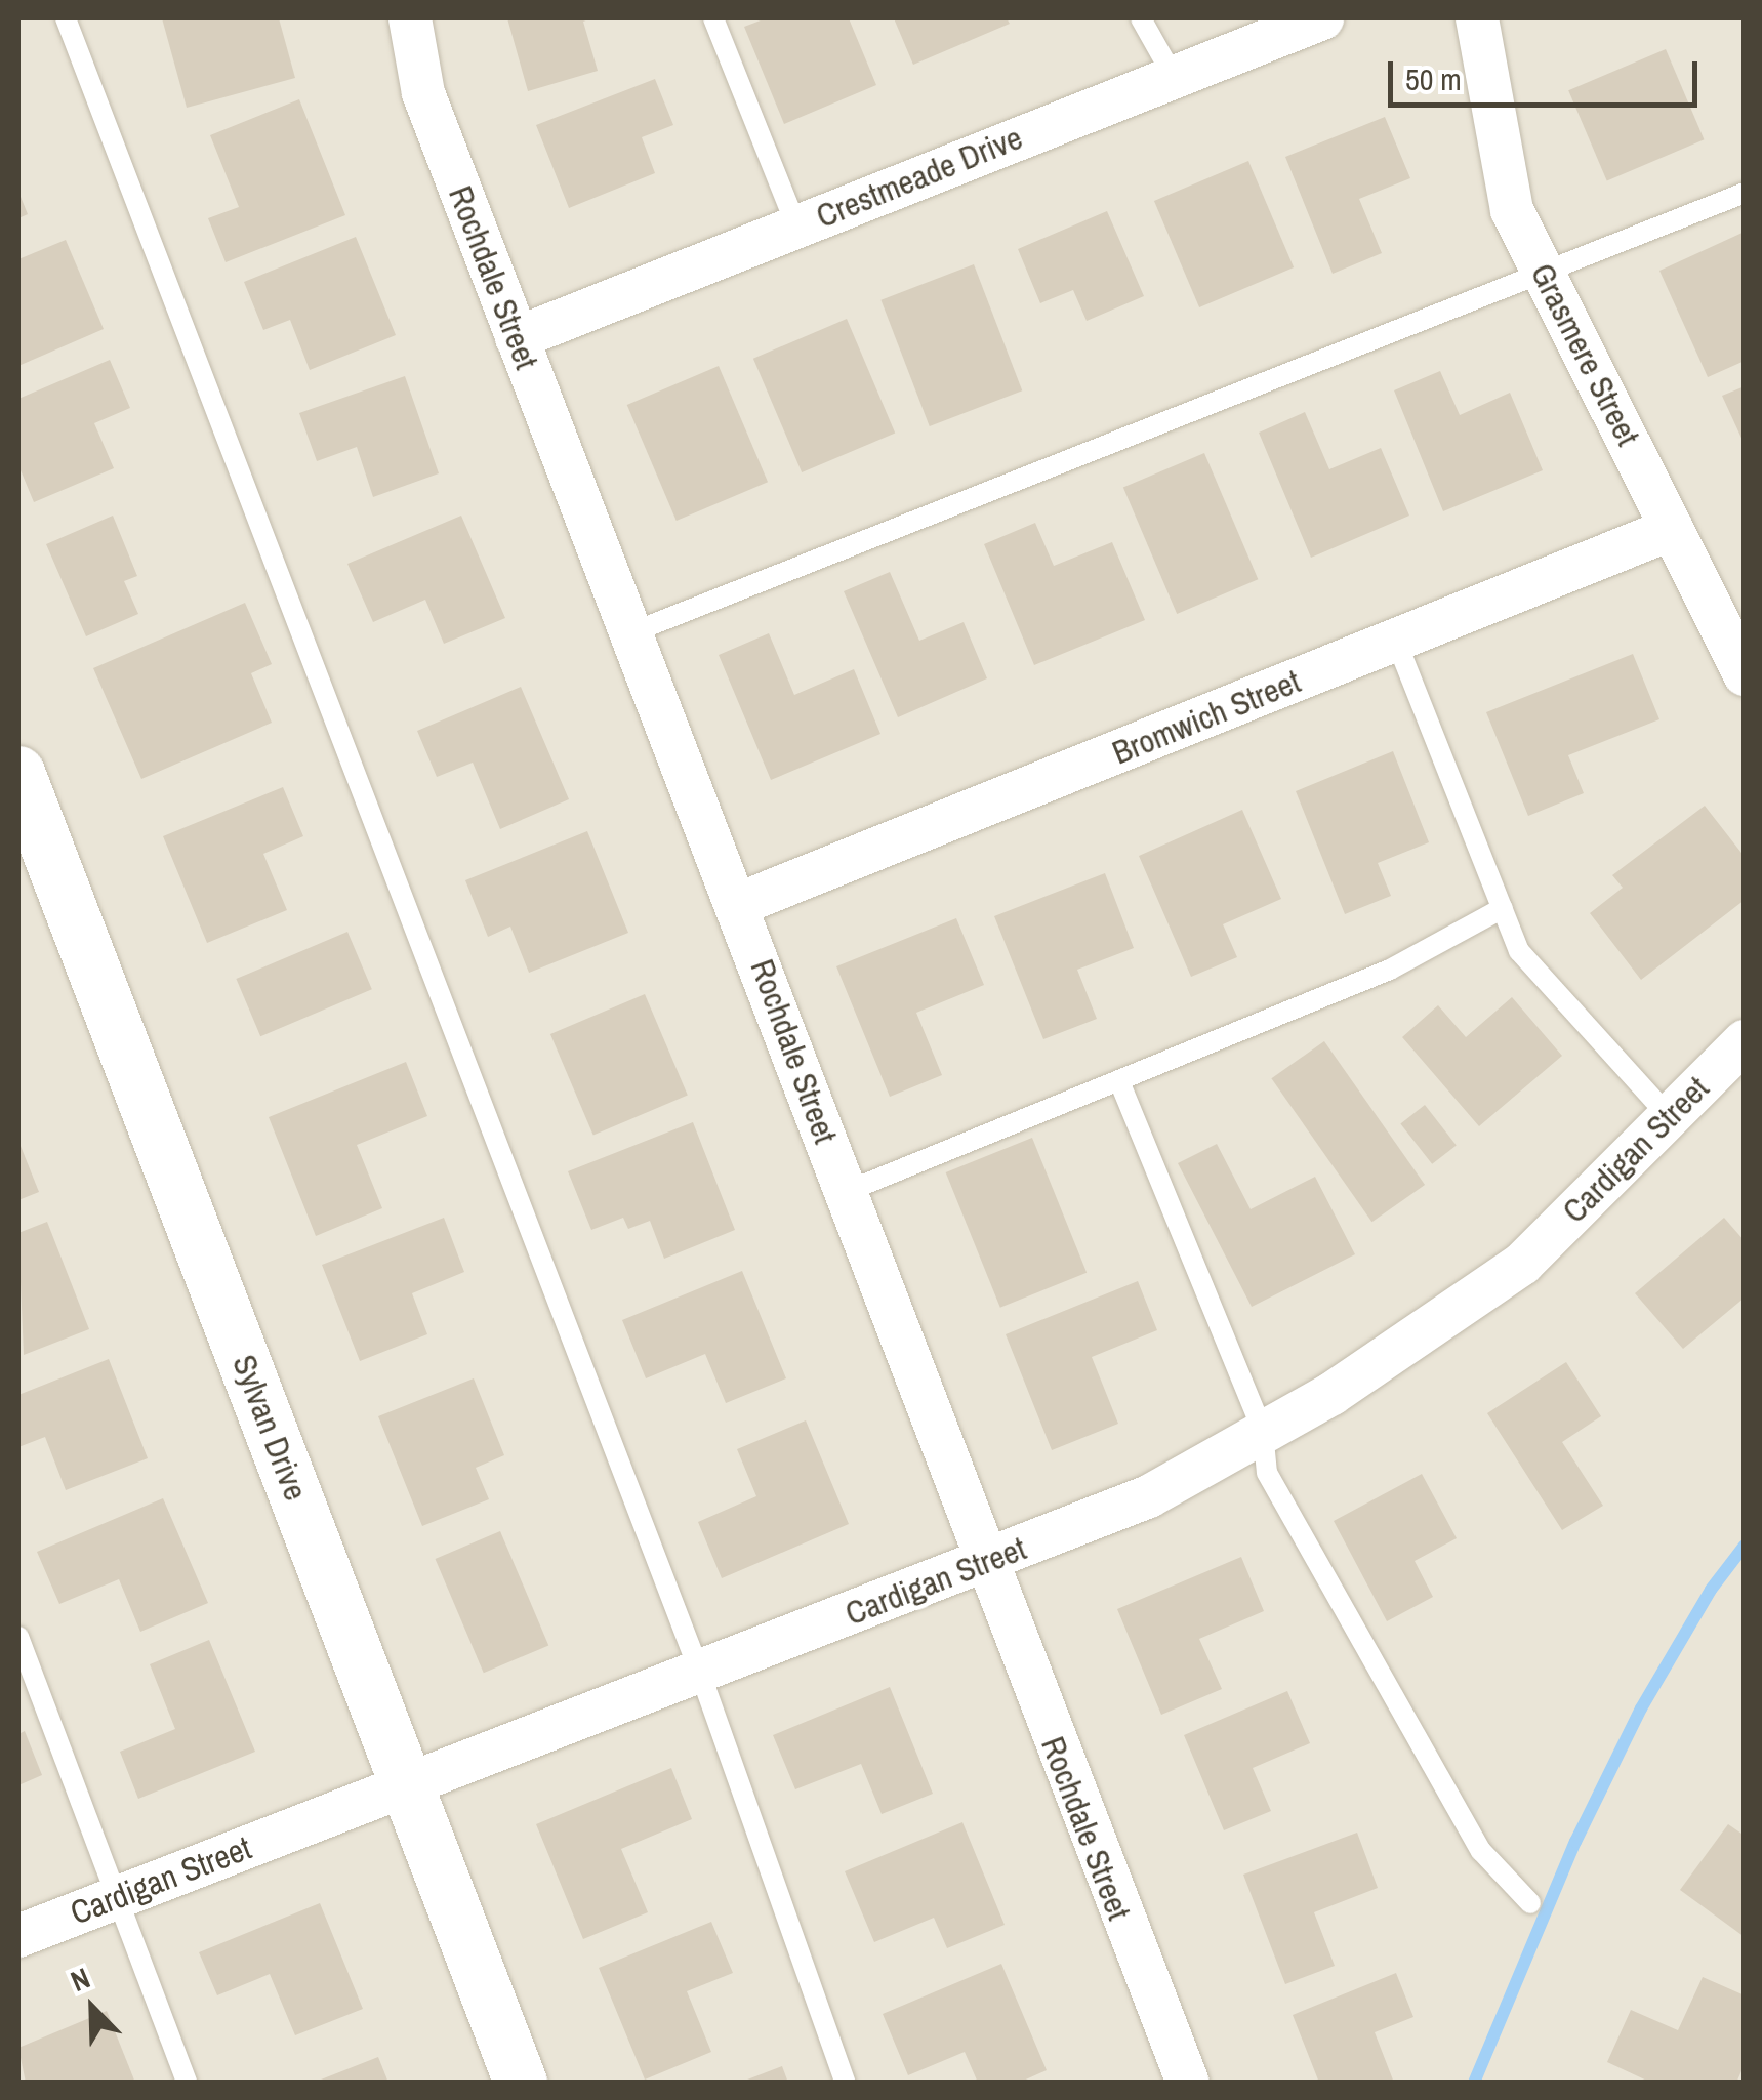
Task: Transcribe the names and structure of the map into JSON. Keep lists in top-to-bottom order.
{
  "streets": {
    "street": [
      "Crestmeade Drive",
      "Rochdale Street",
      "Grasmere Street",
      "Bromwich Street",
      "Cardigan Street",
      "Sylvan Drive"
    ]
  },
  "crossings": [
    ["Crestmeade Drive", "Rochdale Street"],
    ["Rochdale Street", "Bromwich Street"],
    ["Rochdale Street", "Cardigan Street"],
    ["Grasmere Street", "Bromwich Street"],
    ["Cardigan Street", "Sylvan Drive"]
  ],
  "scale_bar": "50 m",
  "north": "top left"
}
